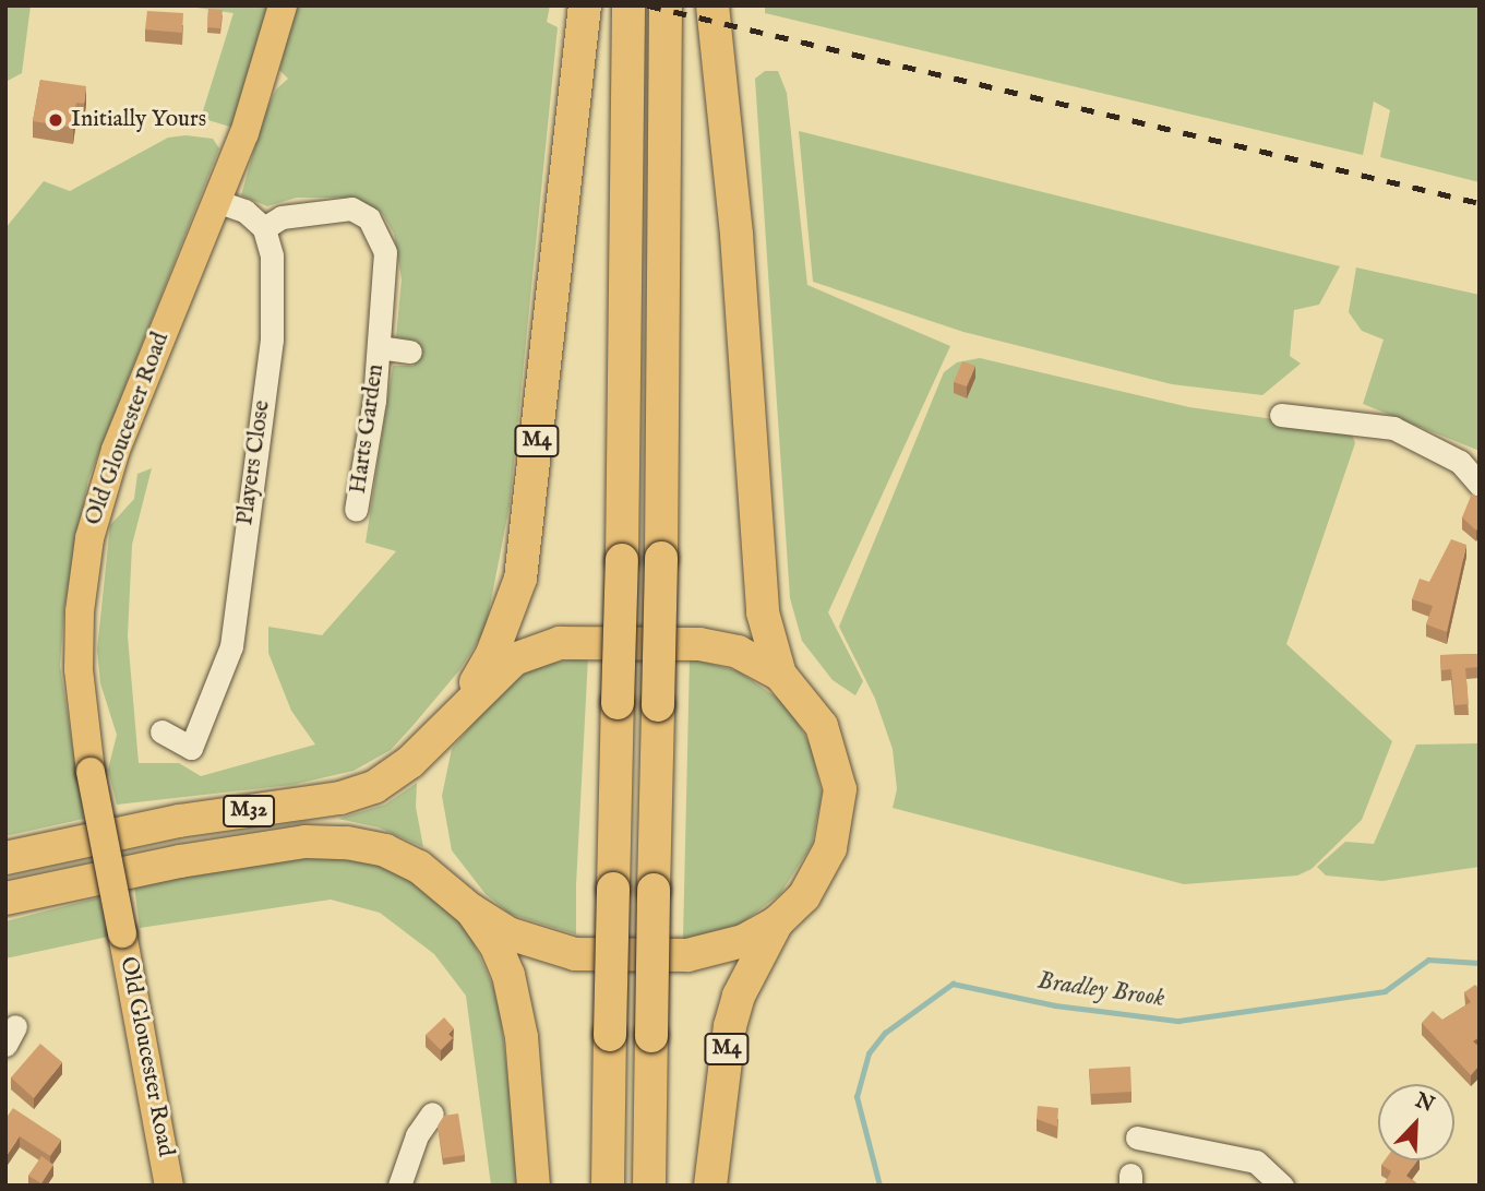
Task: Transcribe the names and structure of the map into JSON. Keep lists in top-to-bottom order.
{
  "streets": {
    "highway": ["M4", "M32"],
    "main road": ["Old Gloucester Road"],
    "street": ["Harts Garden", "Players Close"]
  },
  "crossings": [
    ["Harts Garden", "Players Close"],
    ["M4", "M32"]
  ],
  "water": ["Bradley Brook"],
  "places": ["Initially Yours"],
  "north": "top right"
}
